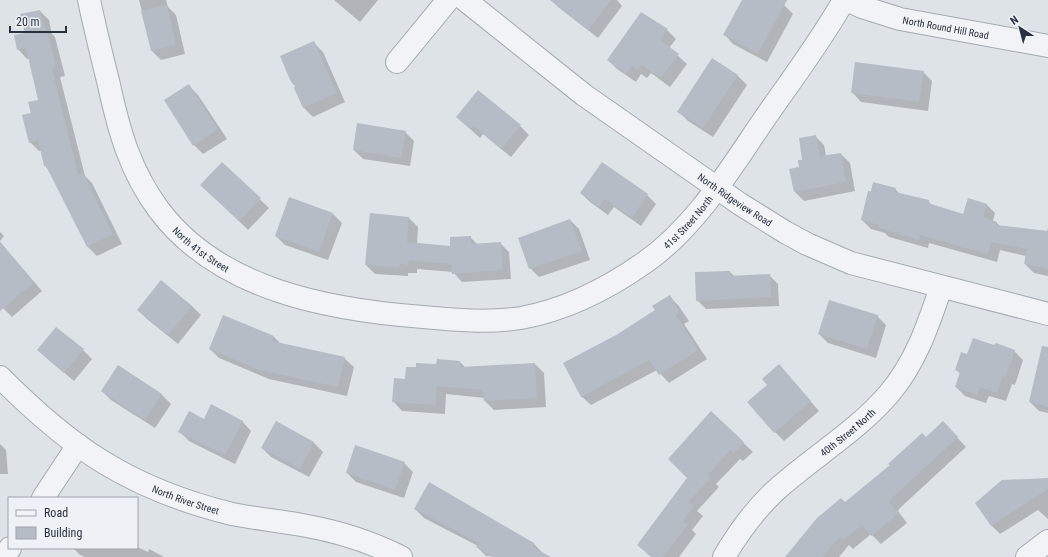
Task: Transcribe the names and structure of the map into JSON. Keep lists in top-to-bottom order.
{
  "streets": {
    "street": [
      "North Round Hill Road",
      "North Ridgeview Road",
      "41st Street North",
      "North 41st Street",
      "40th Street North",
      "North River Street"
    ]
  },
  "crossings": [
    ["North Round Hill Road", "41st Street North"],
    ["North Ridgeview Road", "41st Street North"],
    ["North Ridgeview Road", "40th Street North"],
    ["41st Street North", "North 41st Street"]
  ],
  "legend": ["Road", "Building"],
  "scale_bar": "20 m",
  "north": "top left"
}
